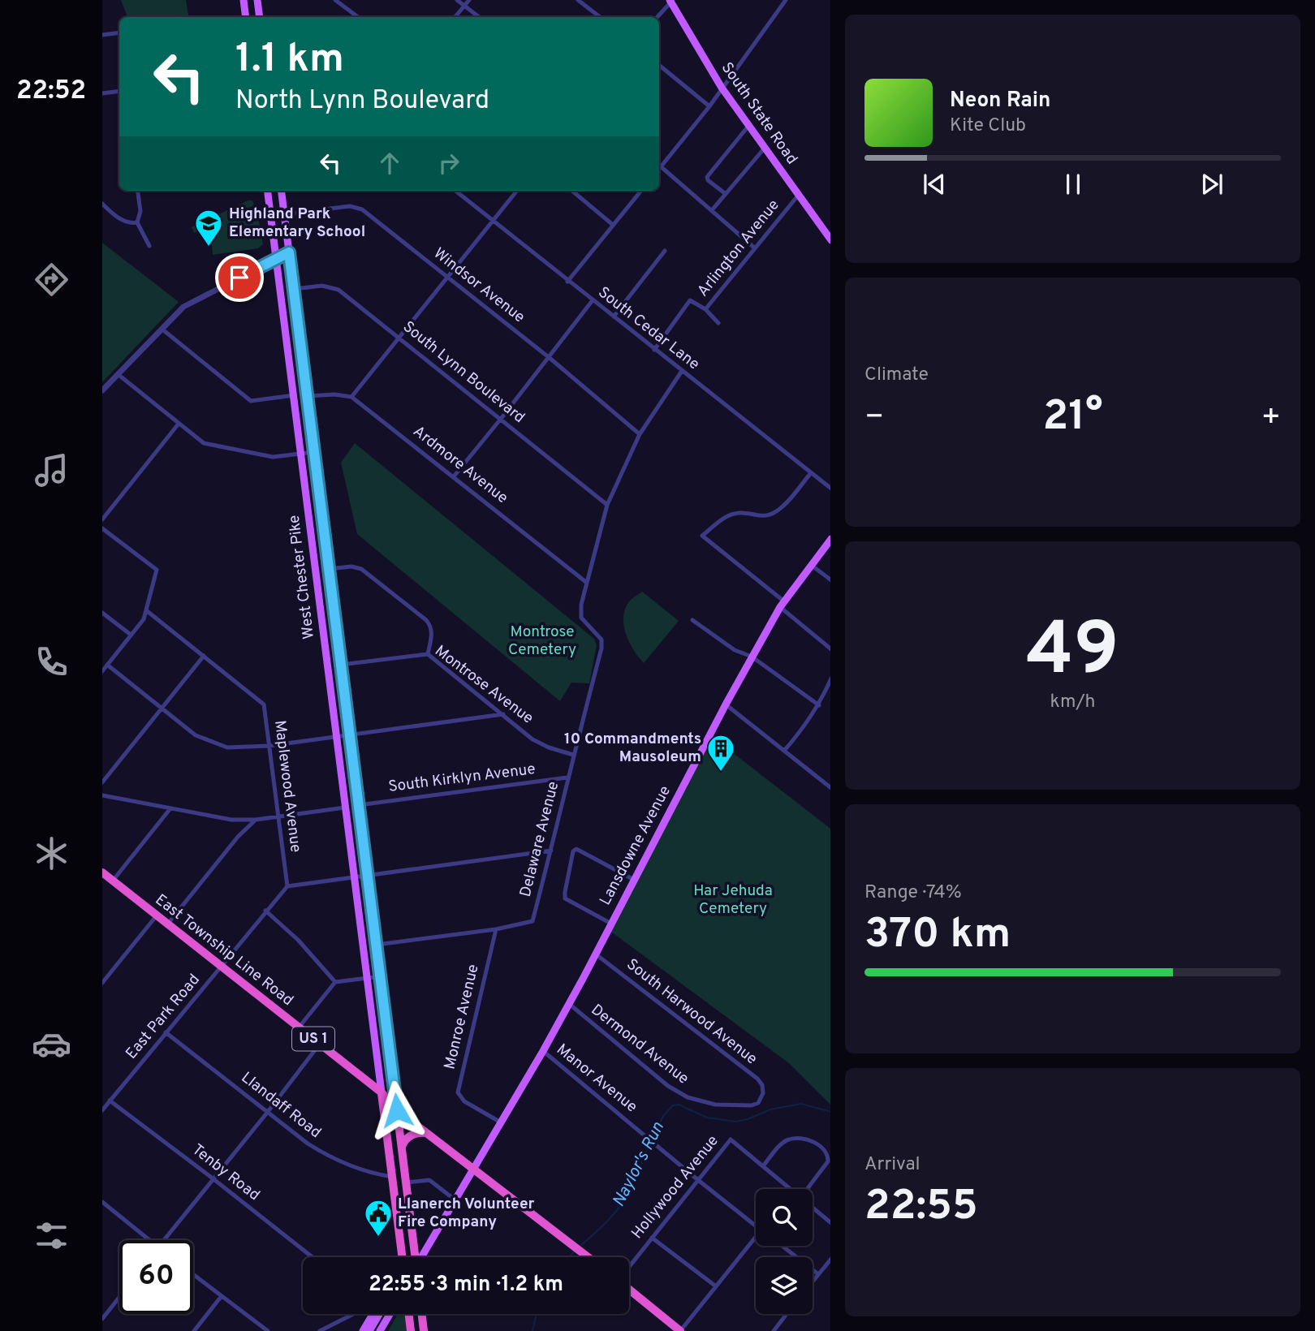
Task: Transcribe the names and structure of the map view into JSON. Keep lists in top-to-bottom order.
{
  "streets": {
    "highway": ["West Chester Pike", "East Township Line Road", "US 1"],
    "main road": ["South State Road", "Lansdowne Avenue"],
    "street": [
      "Arlington Avenue",
      "Windsor Avenue",
      "South Cedar Lane",
      "South Lynn Boulevard",
      "Ardmore Avenue",
      "Montrose Avenue",
      "South Kirklyn Avenue",
      "Maplewood Avenue",
      "Delaware Avenue",
      "South Harwood Avenue",
      "East Park Road",
      "Monroe Avenue",
      "Dermond Avenue",
      "Manor Avenue",
      "Llandaff Road",
      "Tenby Road",
      "Hollywood Avenue"
    ]
  },
  "crossings": [
    ["South State Road", "Arlington Avenue"],
    ["Arlington Avenue", "South Cedar Lane"],
    ["Windsor Avenue", "West Chester Pike"],
    ["South Lynn Boulevard", "West Chester Pike"],
    ["Ardmore Avenue", "Delaware Avenue"],
    ["West Chester Pike", "Montrose Avenue"],
    ["West Chester Pike", "South Kirklyn Avenue"],
    ["West Chester Pike", "East Township Line Road"],
    ["West Chester Pike", "US 1"],
    ["West Chester Pike", "Llandaff Road"],
    ["Montrose Avenue", "Delaware Avenue"],
    ["South Kirklyn Avenue", "Delaware Avenue"],
    ["Maplewood Avenue", "East Park Road"],
    ["Delaware Avenue", "Monroe Avenue"],
    ["Lansdowne Avenue", "South Harwood Avenue"],
    ["Lansdowne Avenue", "Monroe Avenue"],
    ["Lansdowne Avenue", "US 1"],
    ["Lansdowne Avenue", "Dermond Avenue"],
    ["Lansdowne Avenue", "Manor Avenue"],
    ["East Township Line Road", "East Park Road"],
    ["East Township Line Road", "US 1"],
    ["South Harwood Avenue", "Dermond Avenue"],
    ["East Park Road", "Llandaff Road"],
    ["East Park Road", "Tenby Road"],
    ["Manor Avenue", "Hollywood Avenue"]
  ],
  "water": ["Naylor's Run"],
  "parks": ["Montrose Cemetery", "Har Jehuda Cemetery"],
  "places": {
    "school or university": ["Highland Park Elementary School"],
    "building": ["10 Commandments Mausoleum"],
    "public building": ["Llanerch Volunteer Fire Company"]
  },
  "page": {
    "tabs": "22:52",
    "turn": ["1.1 km", "North Lynn Boulevard"],
    "song": ["Neon Rain", "Kite Club"],
    "tile": [
      "Climate",
      ["49", "km/h"],
      ["Range · 74%", "370 km"],
      ["Arrival", "22:55"]
    ],
    "heat": ["−", "21°", "+"],
    "limit": "60",
    "trip": "22:55 · 3 min · 1.2 km"
  }
}
